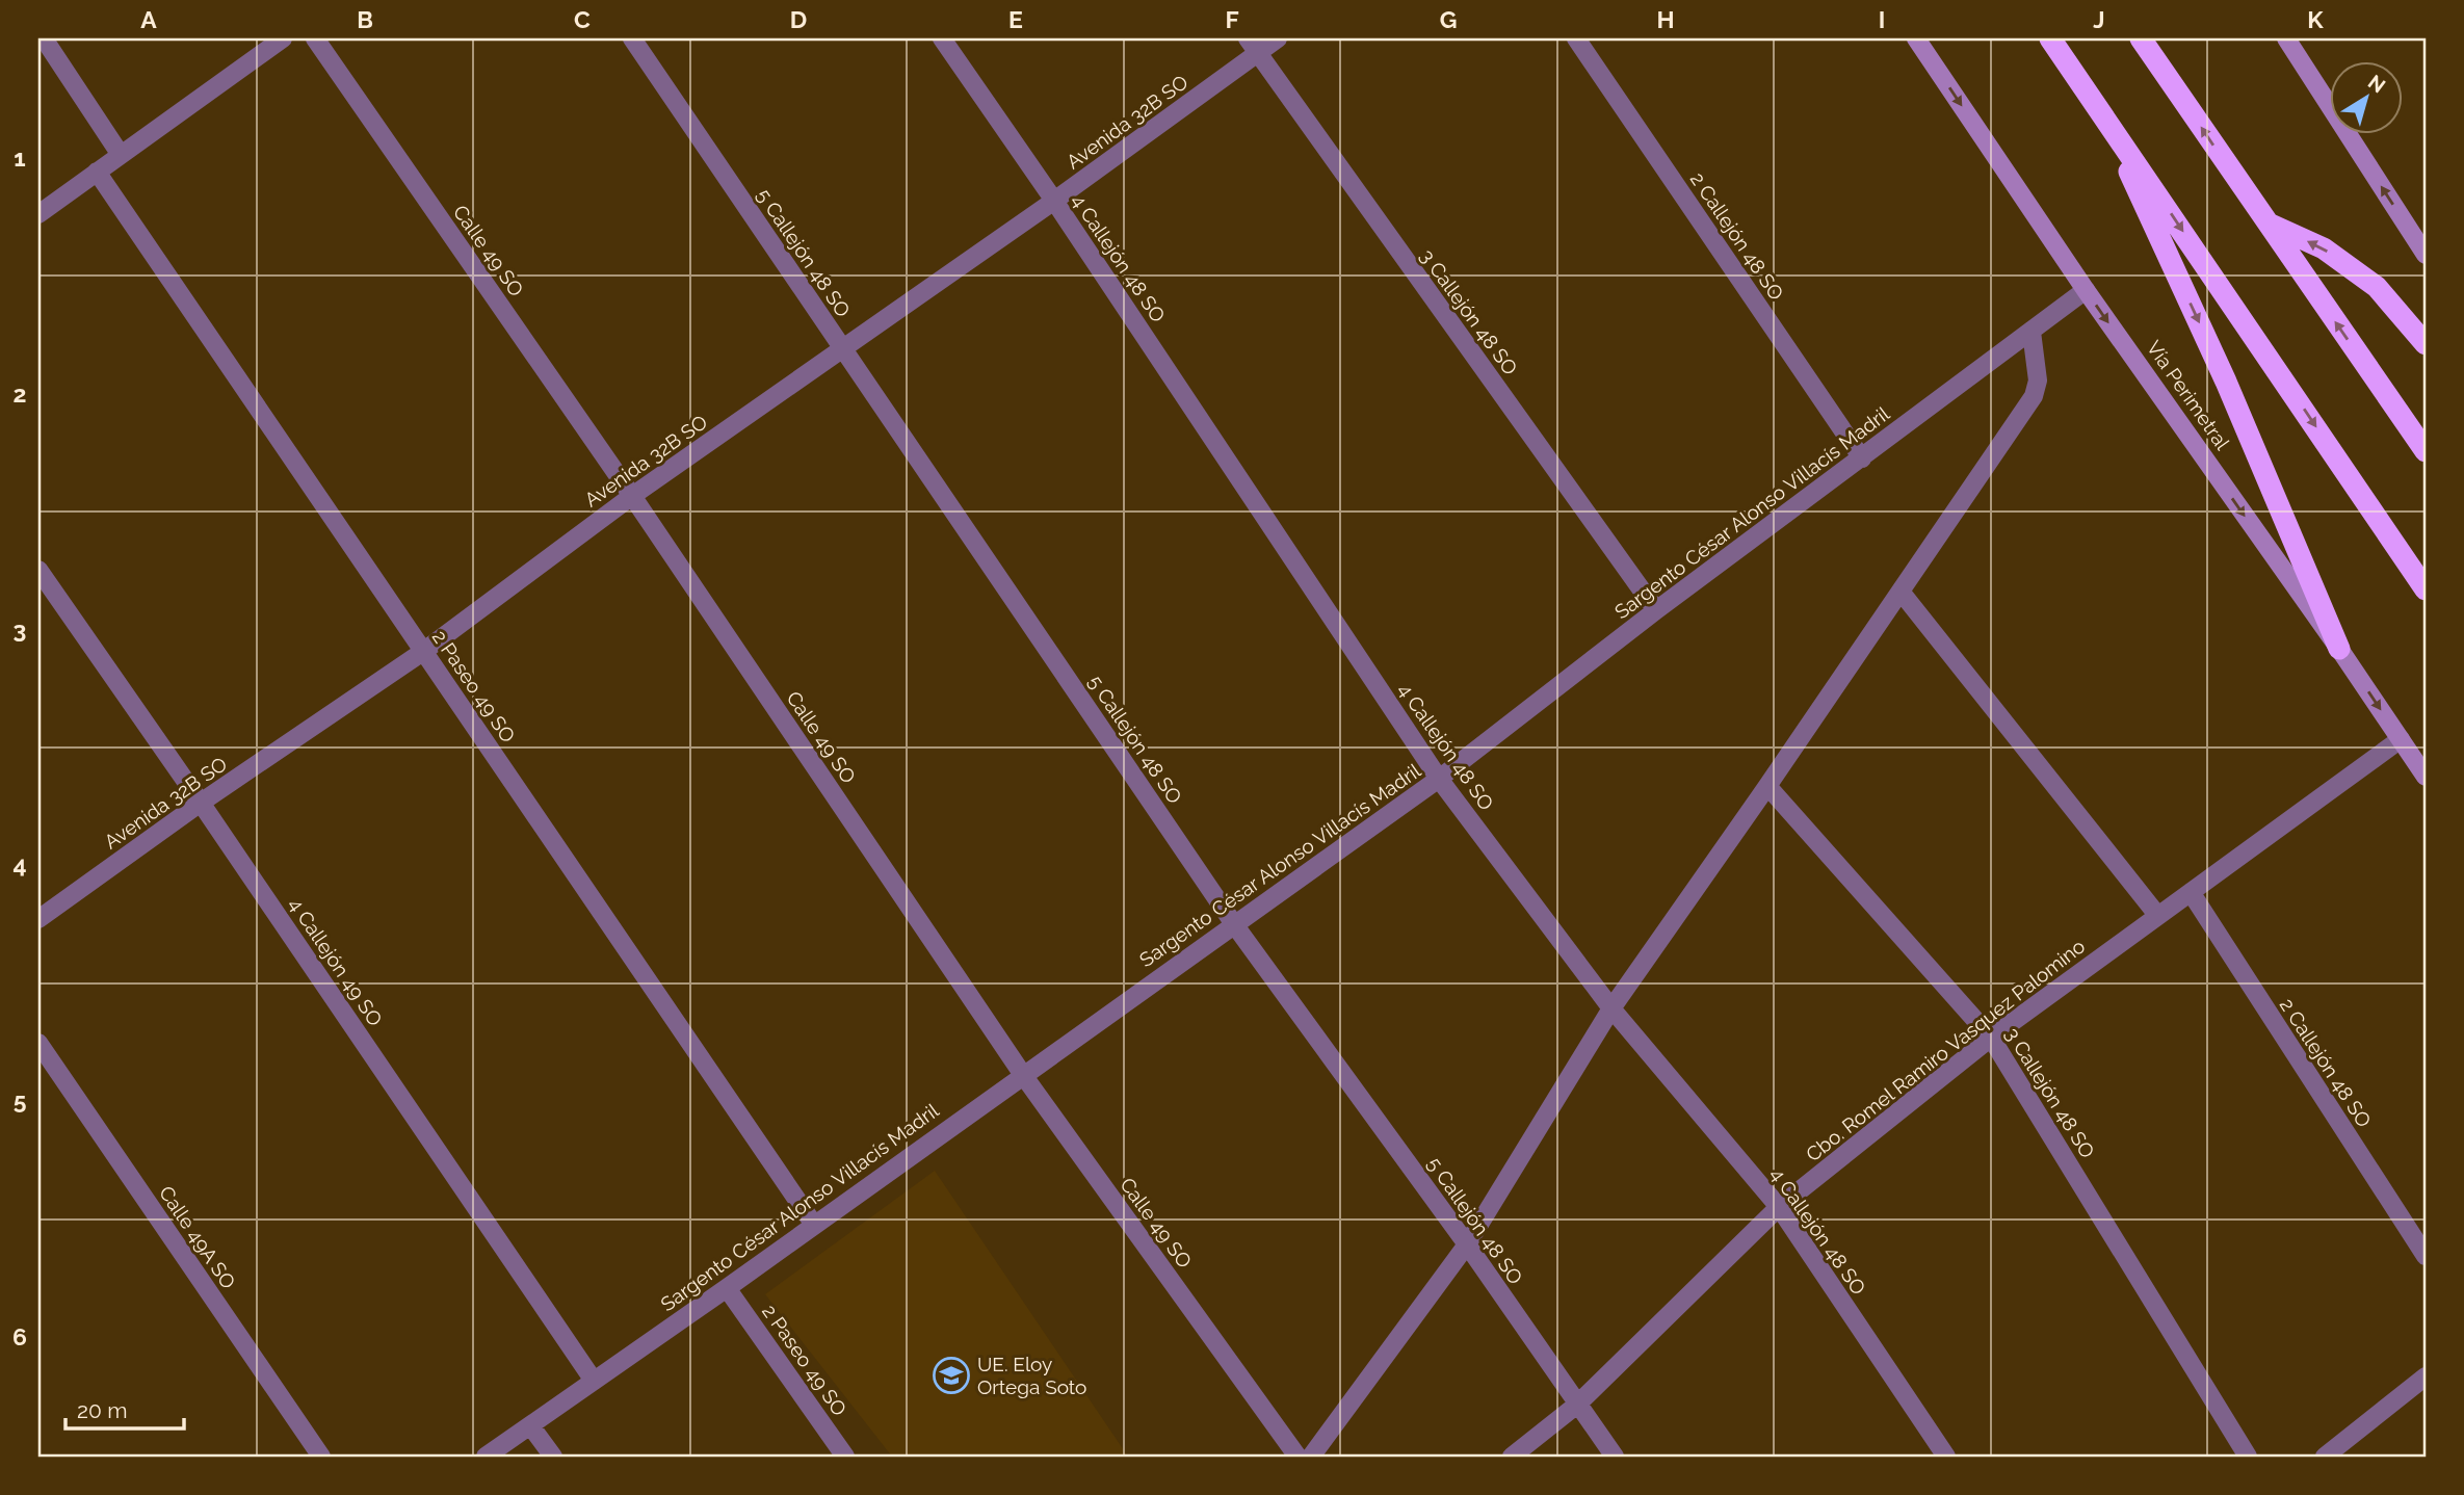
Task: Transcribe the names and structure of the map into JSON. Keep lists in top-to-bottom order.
{
  "streets": {
    "street": [
      "Avenida 32B SO",
      "2 Callejón 48 SO",
      "Calle 49 SO",
      "5 Callejón 48 SO",
      "4 Callejón 48 SO",
      "3 Callejón 48 SO",
      "Vía Perimetral",
      "Sargento César Alonso Villacís Madril",
      "2 Paseo 49 SO",
      "4 Callejón 49 SO",
      "Cbo. Romel Ramiro Vasquez Palomino",
      "Calle 49A SO"
    ]
  },
  "crossings": [
    ["Avenida 32B SO", "Calle 49 SO"],
    ["Avenida 32B SO", "5 Callejón 48 SO"],
    ["Avenida 32B SO", "4 Callejón 48 SO"],
    ["Avenida 32B SO", "3 Callejón 48 SO"],
    ["Avenida 32B SO", "2 Paseo 49 SO"],
    ["Avenida 32B SO", "4 Callejón 49 SO"],
    ["2 Callejón 48 SO", "Sargento César Alonso Villacís Madril"],
    ["2 Callejón 48 SO", "Cbo. Romel Ramiro Vasquez Palomino"],
    ["Calle 49 SO", "Sargento César Alonso Villacís Madril"],
    ["5 Callejón 48 SO", "Sargento César Alonso Villacís Madril"],
    ["5 Callejón 48 SO", "Cbo. Romel Ramiro Vasquez Palomino"],
    ["4 Callejón 48 SO", "Sargento César Alonso Villacís Madril"],
    ["4 Callejón 48 SO", "Cbo. Romel Ramiro Vasquez Palomino"],
    ["3 Callejón 48 SO", "Sargento César Alonso Villacís Madril"],
    ["3 Callejón 48 SO", "Cbo. Romel Ramiro Vasquez Palomino"],
    ["Vía Perimetral", "Sargento César Alonso Villacís Madril"],
    ["Vía Perimetral", "Cbo. Romel Ramiro Vasquez Palomino"],
    ["Sargento César Alonso Villacís Madril", "2 Paseo 49 SO"],
    ["Sargento César Alonso Villacís Madril", "4 Callejón 49 SO"]
  ],
  "one_way": ["Vía Perimetral"],
  "places": {
    "school or university": ["UE. Eloy Ortega Soto"]
  },
  "scale_bar": "20 m",
  "north": "top right",
  "grid": {
    "columns": [
      "A",
      "B",
      "C",
      "D",
      "E",
      "F",
      "G",
      "H",
      "I",
      "J",
      "K"
    ],
    "rows": [
      "1",
      "2",
      "3",
      "4",
      "5",
      "6"
    ]
  }
}
